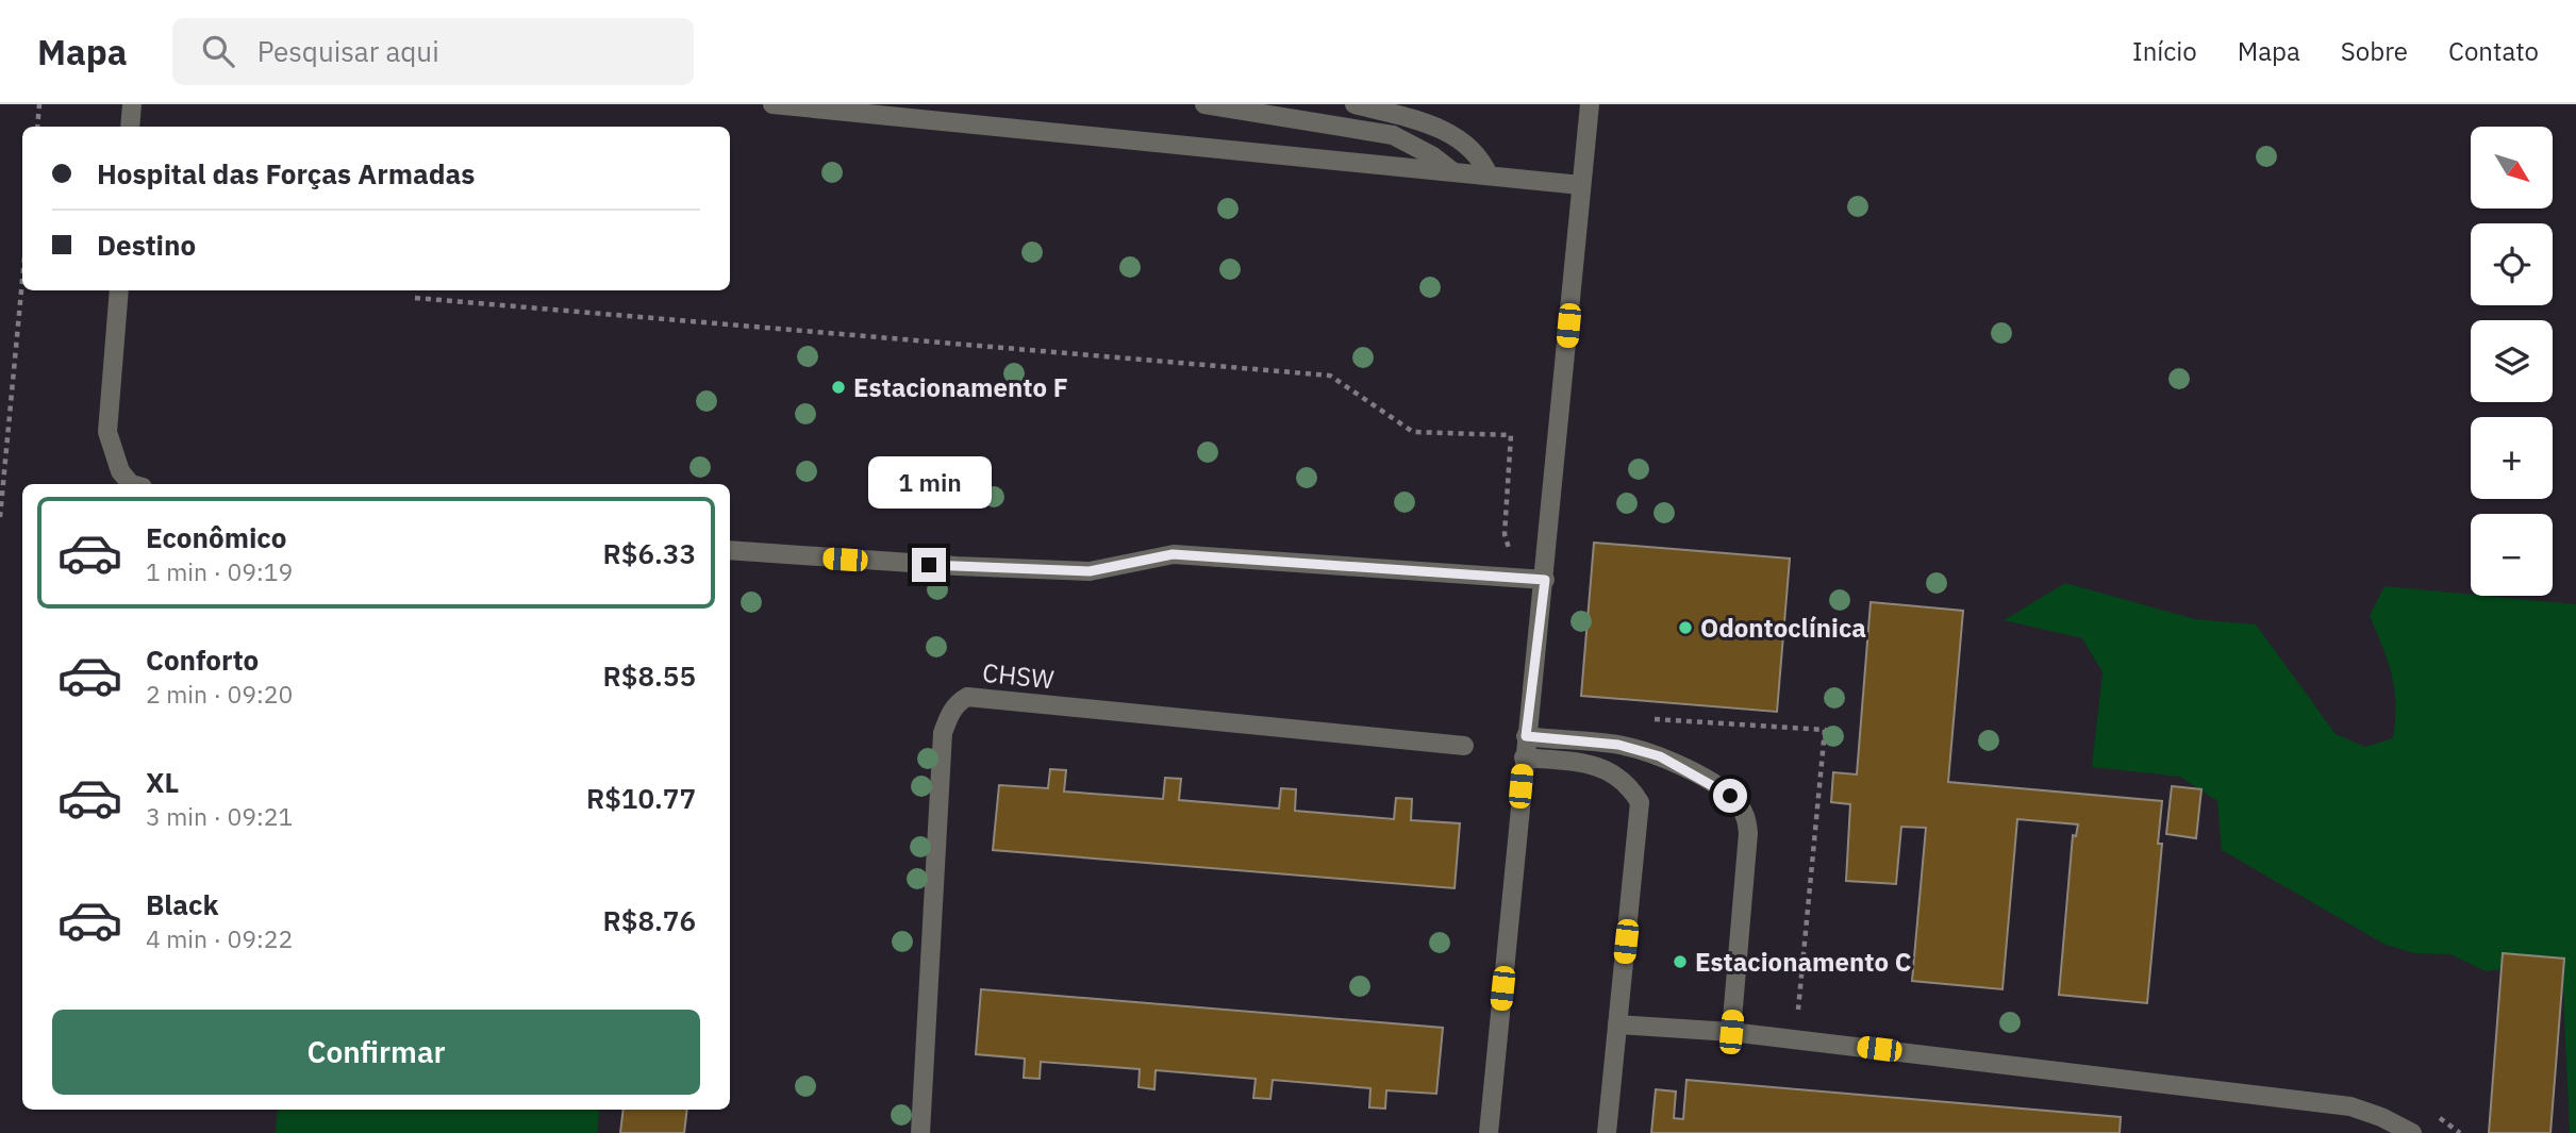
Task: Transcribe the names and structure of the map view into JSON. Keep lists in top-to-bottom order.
{
  "streets": {
    "street": ["CHSW"]
  },
  "places": ["Estacionamento F", "Odontoclínica", "Estacionamento C"],
  "north": "bottom right",
  "page": {
    "header": "Mapa",
    "search": "Pesquisar aqui",
    "nav": [
      "Início",
      "Mapa",
      "Sobre",
      "Contato"
    ],
    "map_buttons": ["+", "−"],
    "banner": ["Hospital das Forças Armadas", "Destino"],
    "bubble": "1 min",
    "list": [
      {
        "name": "Econômico",
        "note": "1 min · 09:19",
        "value": "R$6.33"
      },
      {
        "name": "Conforto",
        "note": "2 min · 09:20",
        "value": "R$8.55"
      },
      {
        "name": "XL",
        "note": "3 min · 09:21",
        "value": "R$10.77"
      },
      {
        "name": "Black",
        "note": "4 min · 09:22",
        "value": "R$8.76"
      }
    ],
    "buttons": "Confirmar"
  }
}
